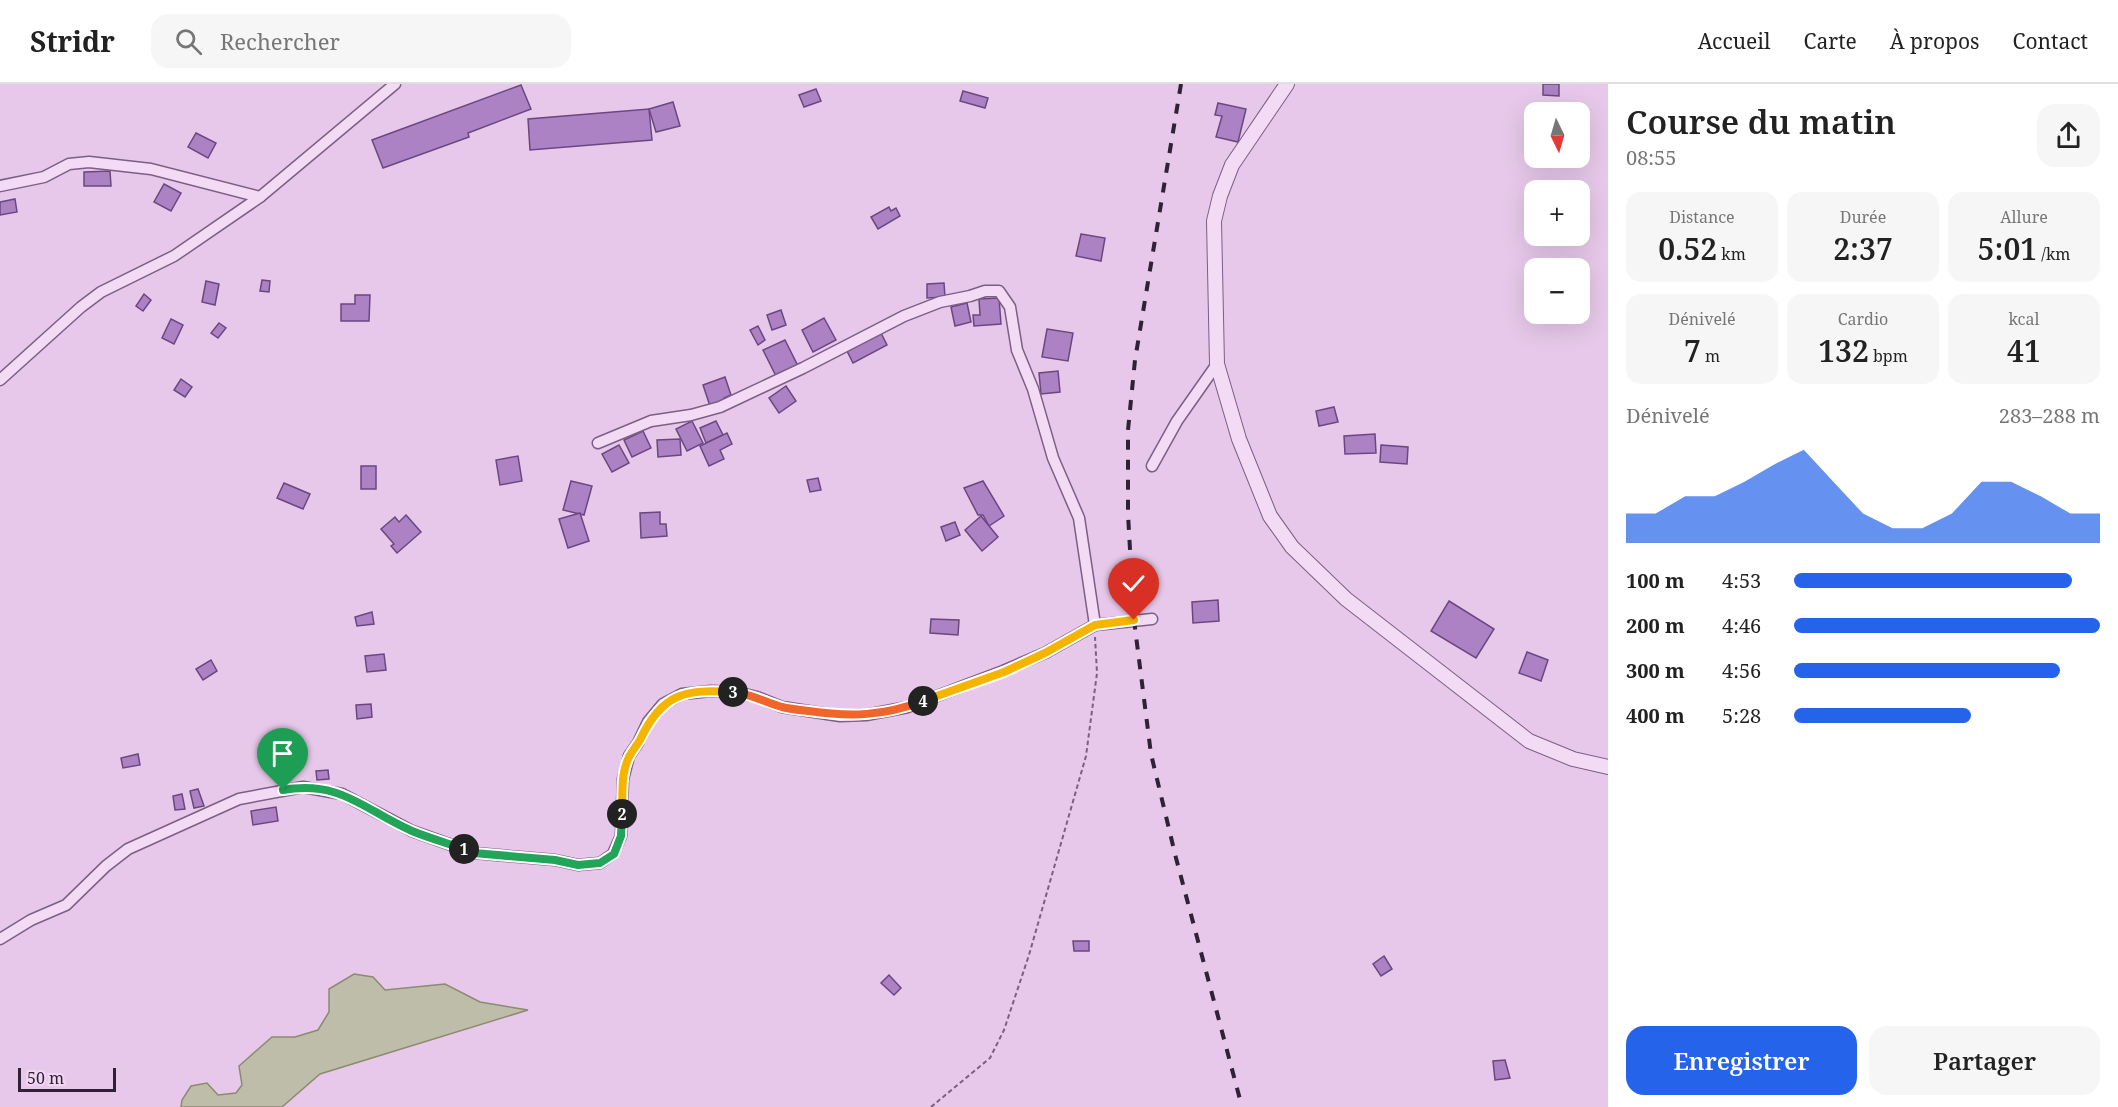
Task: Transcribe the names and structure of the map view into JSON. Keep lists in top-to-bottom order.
{
  "scale_bar": "50 m",
  "north": "bottom",
  "page": {
    "header": "Stridr",
    "search": "Rechercher",
    "nav": [
      "Accueil",
      "Carte",
      "À propos",
      "Contact"
    ],
    "heading": ["Course du matin", "08:55"],
    "map_buttons": ["+", "−"],
    "stats": [
      ["Distance", "0.52 km"],
      ["Durée", "2:37"],
      ["Allure", "5:01 /km"],
      ["Dénivelé", "7 m"],
      ["Cardio", "132 bpm"],
      ["kcal", "41"]
    ],
    "chart": ["Dénivelé", "283–288 m"],
    "list": [
      {
        "name": "100 m",
        "note": "4:53"
      },
      {
        "name": "200 m",
        "note": "4:46"
      },
      {
        "name": "300 m",
        "note": "4:56"
      },
      {
        "name": "400 m",
        "note": "5:28"
      }
    ],
    "pins": [
      "3",
      "4",
      "2",
      "1"
    ],
    "buttons": ["Enregistrer", "Partager"],
    "scale": "50 m"
  }
}
